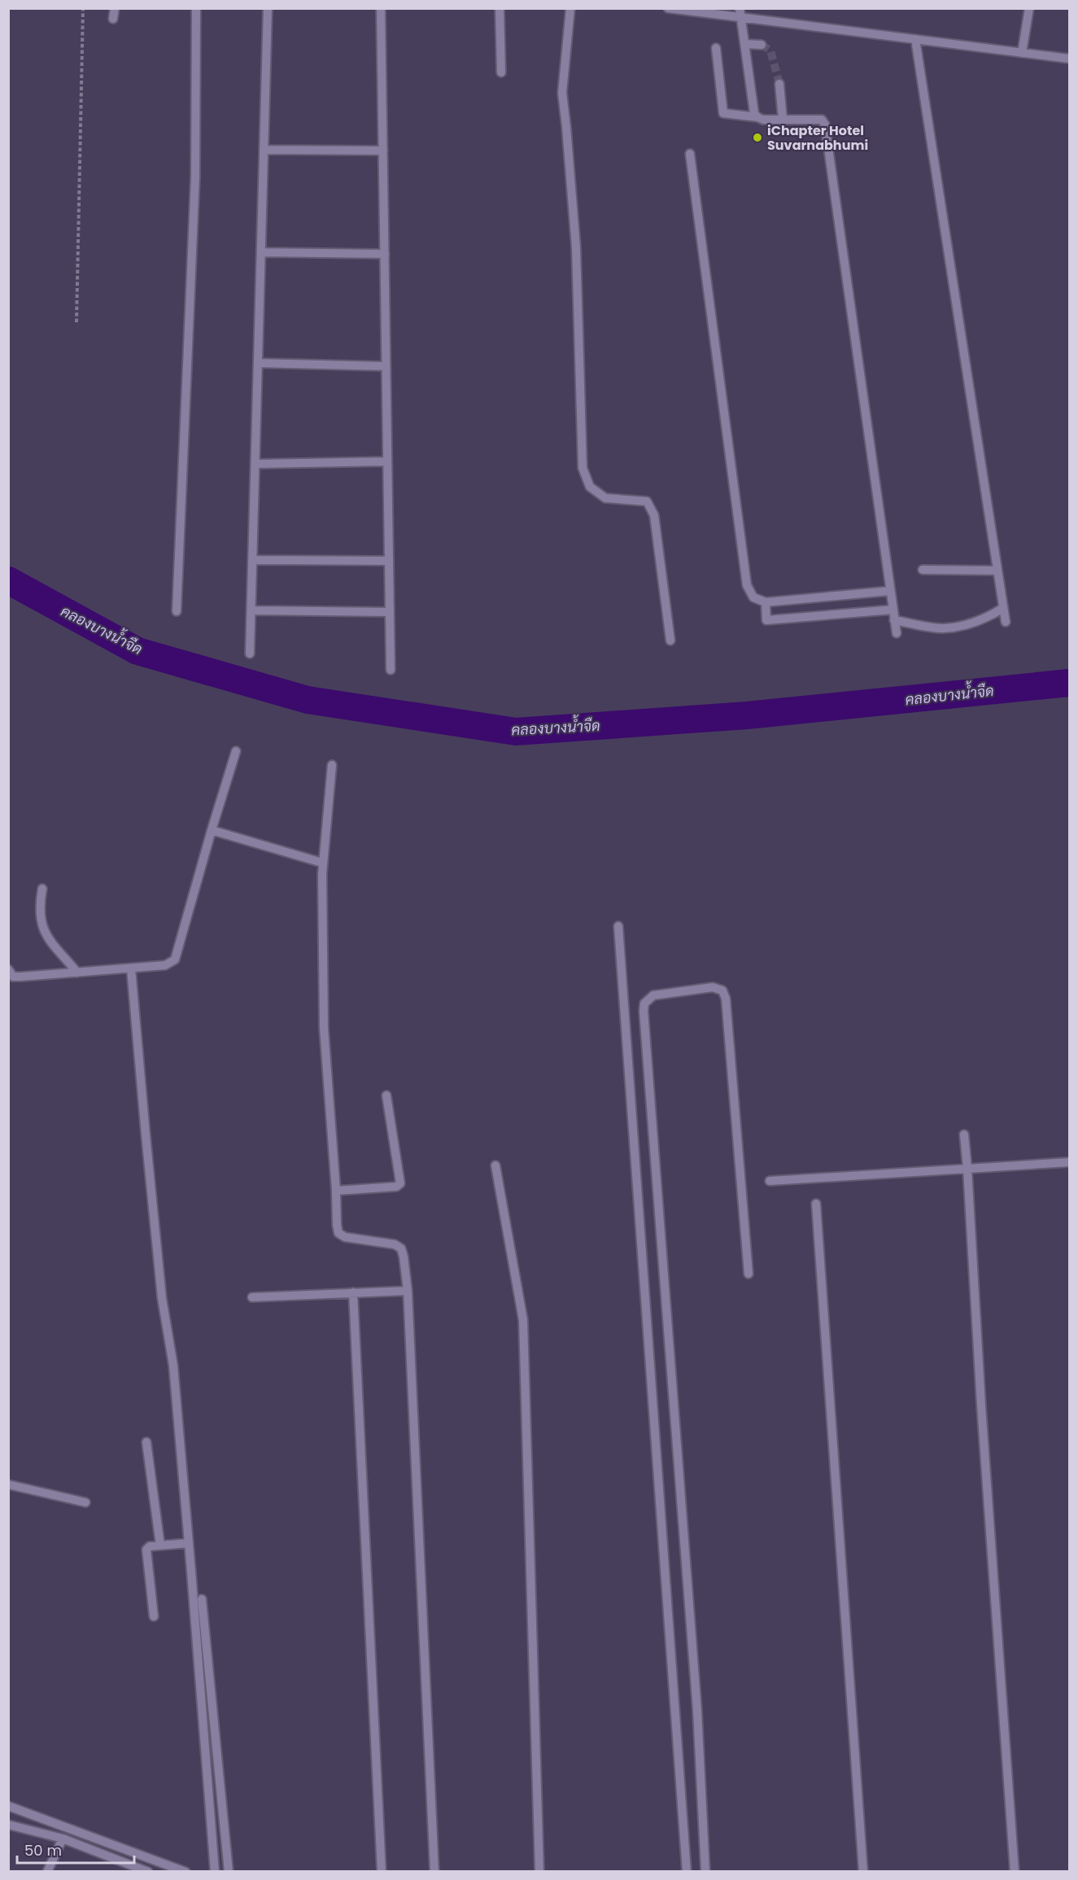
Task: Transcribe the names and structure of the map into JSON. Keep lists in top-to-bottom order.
{
  "water": ["คลองบางน้ำจืด"],
  "places": ["iChapter Hotel Suvarnabhumi"],
  "scale_bar": "50 m"
}
